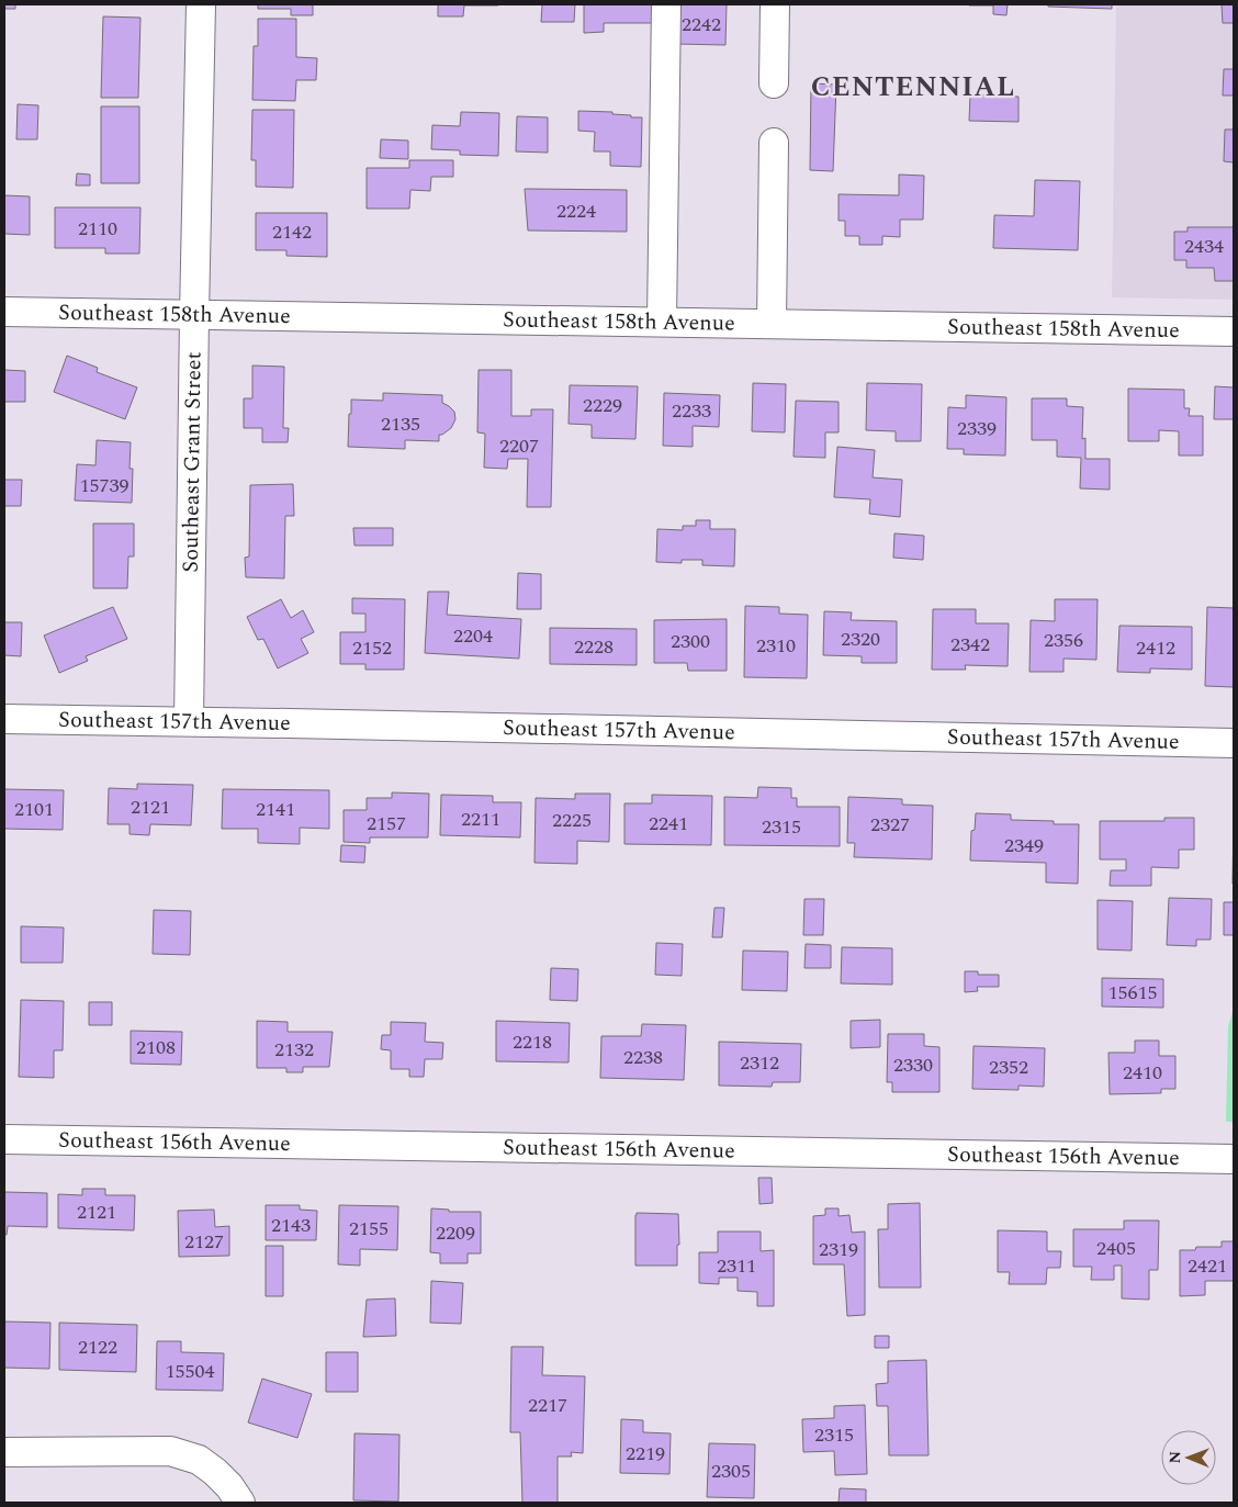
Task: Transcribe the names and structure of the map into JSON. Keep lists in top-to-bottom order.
{
  "streets": {
    "street": [
      "Southeast 158th Avenue",
      "Southeast Grant Street",
      "Southeast 157th Avenue",
      "Southeast 156th Avenue"
    ]
  },
  "crossings": [
    ["Southeast 158th Avenue", "Southeast Grant Street"],
    ["Southeast Grant Street", "Southeast 157th Avenue"]
  ],
  "districts": ["CENTENNIAL"],
  "house_numbers": [
    "2242",
    "2224",
    "2110",
    "2142",
    "2434",
    "2229",
    "2233",
    "2135",
    "2339",
    "2207",
    "15739",
    "2204",
    "2320",
    "2356",
    "2300",
    "2342",
    "2310",
    "2228",
    "2152",
    "2412",
    "2121",
    "2101",
    "2141",
    "2211",
    "2225",
    "2157",
    "2241",
    "2327",
    "2315",
    "2349",
    "15615",
    "2218",
    "2108",
    "2132",
    "2238",
    "2312",
    "2330",
    "2352",
    "2410",
    "2121",
    "2143",
    "2155",
    "2209",
    "2127",
    "2405",
    "2319",
    "2311",
    "2421",
    "2122",
    "15504",
    "2217",
    "2315",
    "2219",
    "2305"
  ],
  "north": "left"
}
